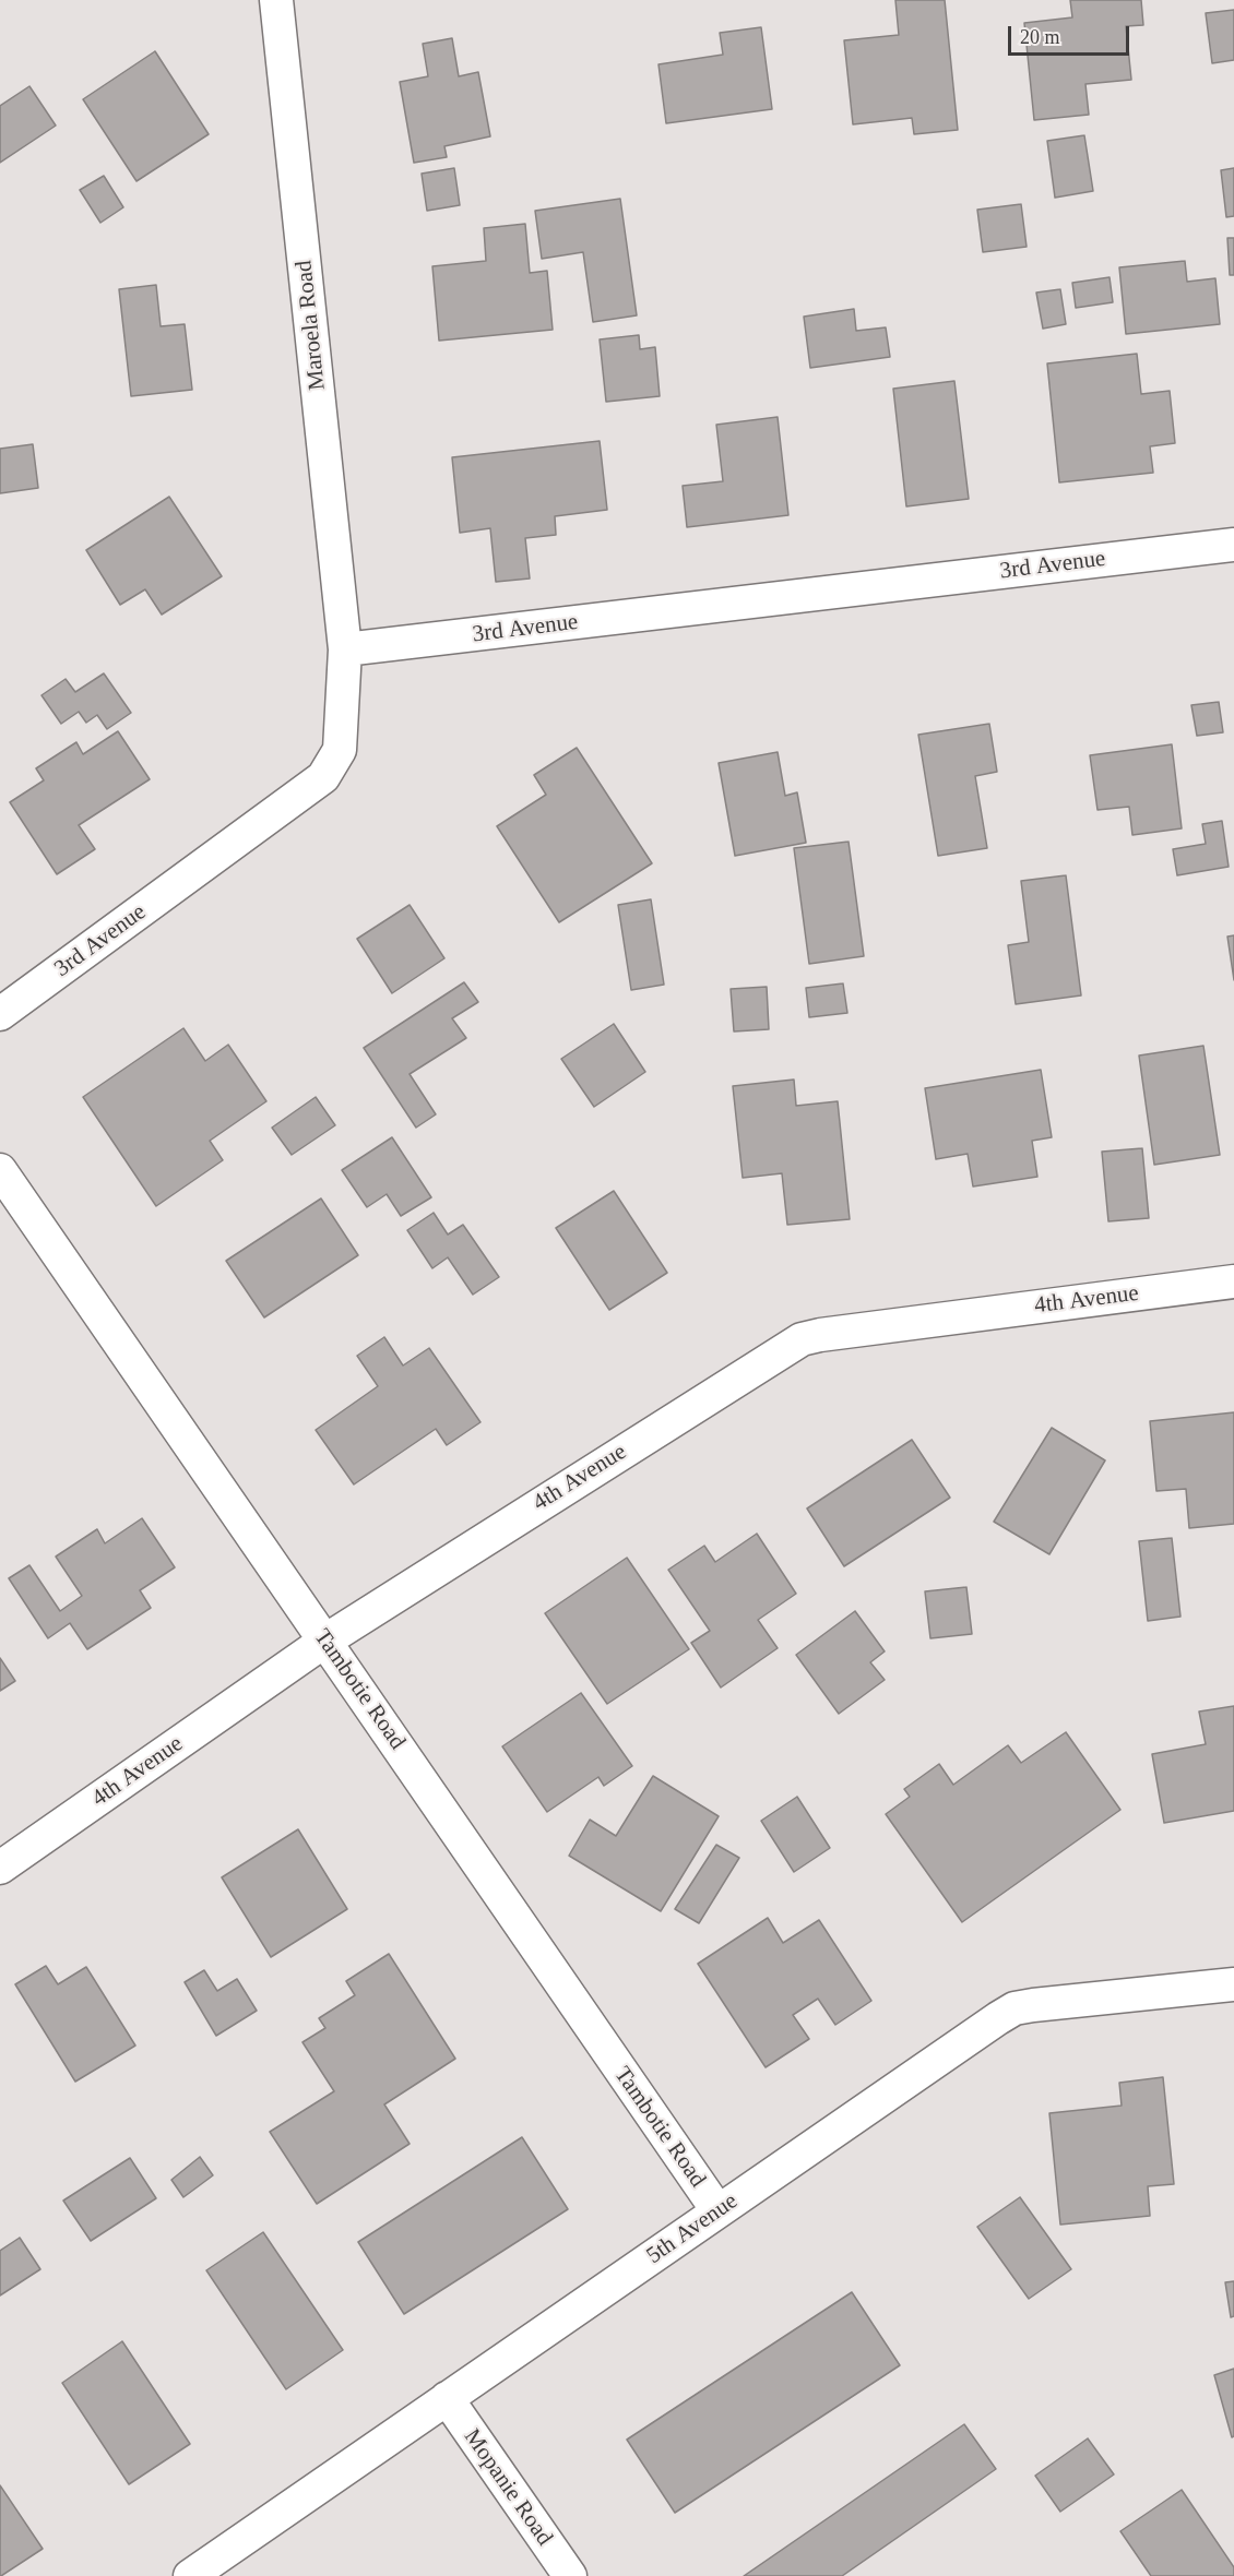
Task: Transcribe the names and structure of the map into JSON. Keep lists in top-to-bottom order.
{
  "streets": {
    "street": [
      "Maroela Road",
      "3rd Avenue",
      "4th Avenue",
      "Tambotie Road",
      "5th Avenue",
      "Mopanie Road"
    ]
  },
  "crossings": [
    ["Maroela Road", "3rd Avenue"],
    ["4th Avenue", "Tambotie Road"],
    ["Tambotie Road", "5th Avenue"],
    ["5th Avenue", "Mopanie Road"]
  ],
  "scale_bar": "20 m"
}
